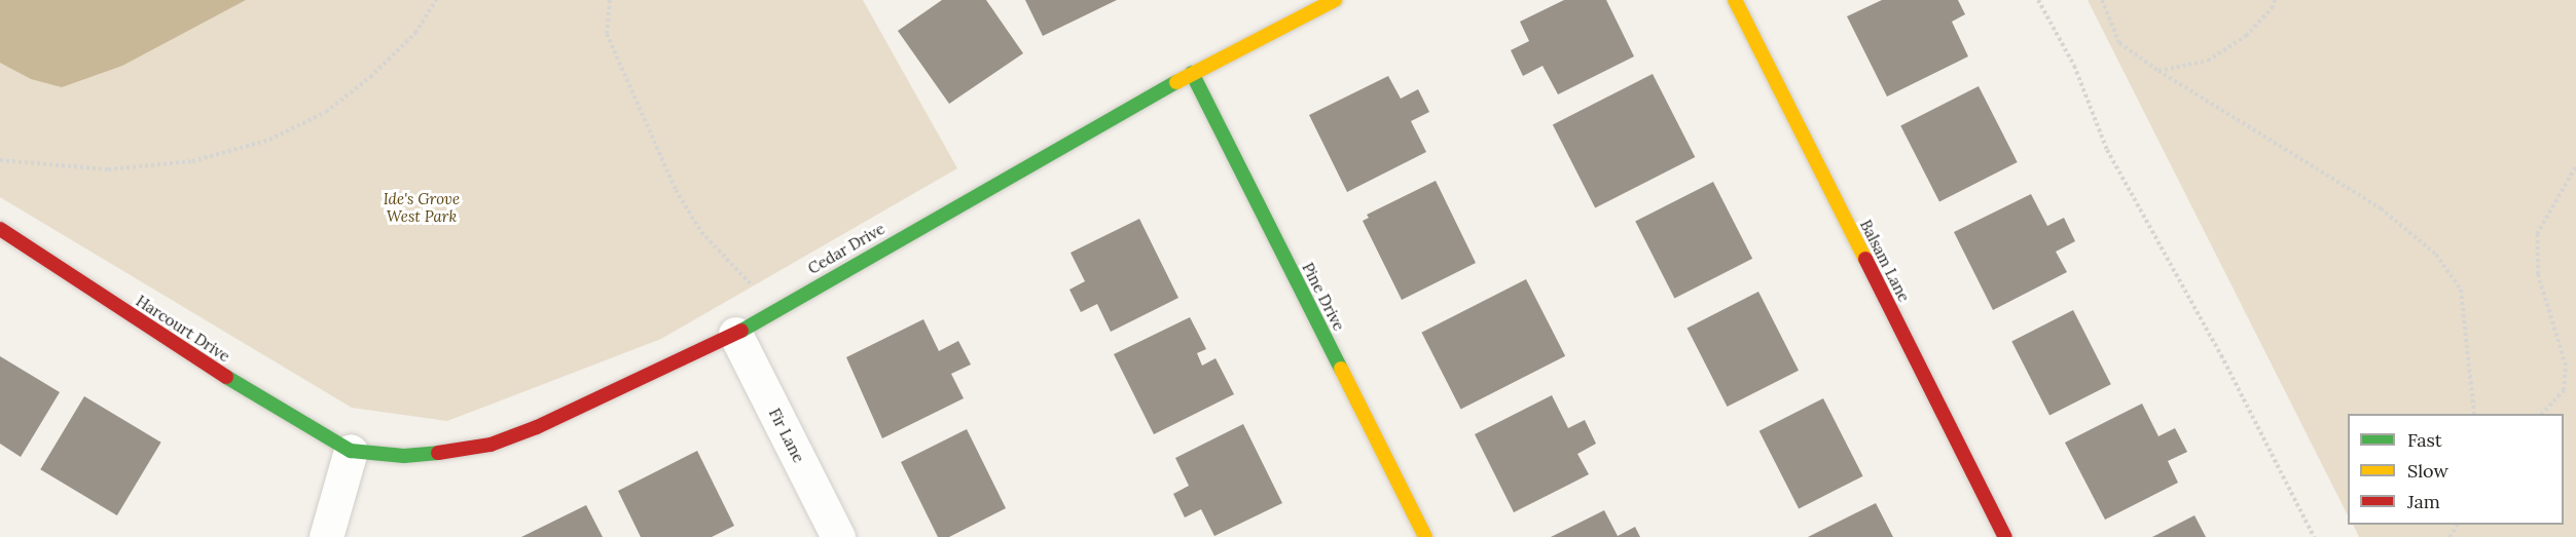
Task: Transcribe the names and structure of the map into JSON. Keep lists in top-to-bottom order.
{
  "streets": {
    "street": [
      "Cedar Drive",
      "Balsam Lane",
      "Pine Drive",
      "Harcourt Drive",
      "Fir Lane"
    ]
  },
  "crossings": [
    ["Cedar Drive", "Pine Drive"],
    ["Cedar Drive", "Harcourt Drive"],
    ["Cedar Drive", "Fir Lane"]
  ],
  "parks": ["Ide's Grove West Park"],
  "legend": ["Fast", "Slow", "Jam"]
}
